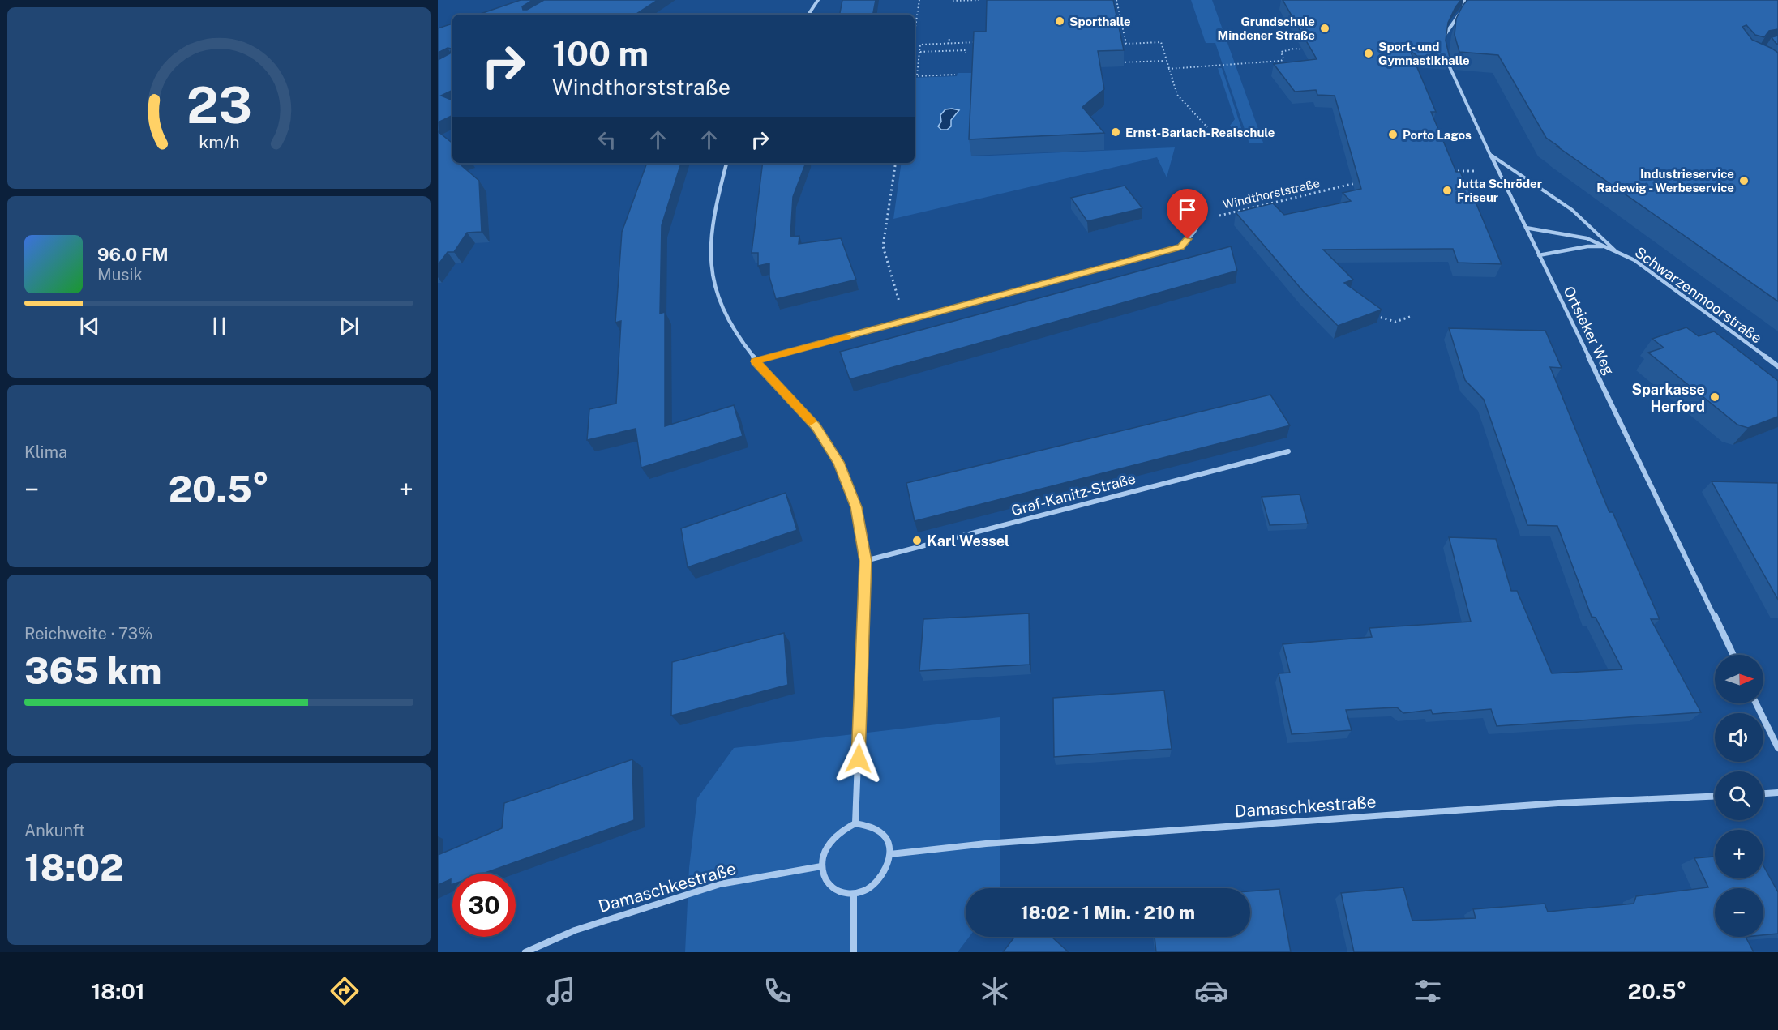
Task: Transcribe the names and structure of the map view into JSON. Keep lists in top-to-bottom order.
{
  "streets": {
    "street": [
      "Schwarzenmoorstraße",
      "Ortsieker Weg",
      "Graf-Kanitz-Straße",
      "Damaschkestraße"
    ],
    "path": ["Windthorststraße"]
  },
  "crossings": [
    ["Schwarzenmoorstraße", "Ortsieker Weg"]
  ],
  "places": [
    "Sporthalle",
    "Grundschule Mindener Straße",
    "Sport- und Gymnastikhalle",
    "Ernst-Barlach-Realschule",
    "Porto Lagos",
    "Industrieservice Radewig - Werbeservice",
    "Jutta Schröder Friseur",
    "Sparkasse Herford",
    "Karl Wessel"
  ],
  "north": "right",
  "page": {
    "turn": ["100 m", "Windthorststraße"],
    "song": ["96.0 FM", "Musik"],
    "tile": [
      "Klima",
      ["Reichweite · 73%", "365 km"],
      ["Ankunft", "18:02"]
    ],
    "heat": ["−", "20.5°", "+"],
    "map_buttons": ["+", "−"],
    "limit": "30",
    "trip": "18:02 · 1 Min. · 210 m",
    "tabs": ["18:01", "20.5°"],
    "gauge": ["23", "km/h"]
  }
}
